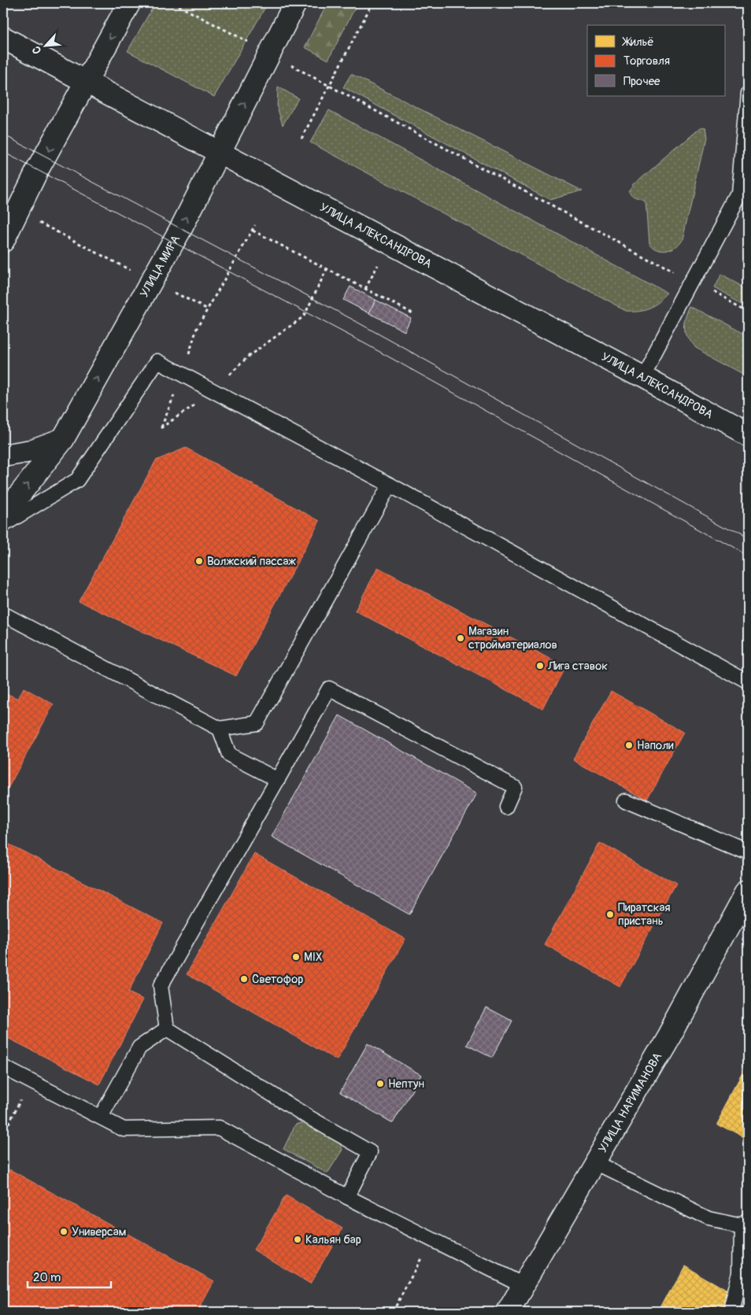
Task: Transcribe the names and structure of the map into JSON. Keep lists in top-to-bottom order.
{
  "streets": {
    "street": ["УЛИЦА АЛЕКСАНДРОВА", "УЛИЦА МИРА", "УЛИЦА НАРИМАНОВА"]
  },
  "crossings": [
    ["УЛИЦА АЛЕКСАНДРОВА", "УЛИЦА МИРА"]
  ],
  "places": [
    "Волжский пассаж",
    "Магазин стройматериалов",
    "Лига ставок",
    "Наполи",
    "Пиратская пристань",
    "MIX",
    "Светофор",
    "Нептун",
    "Универсам",
    "Кальян бар"
  ],
  "legend": ["Жильё", "Торговля", "Прочее"],
  "scale_bar": "20 m",
  "north": "bottom left"
}
